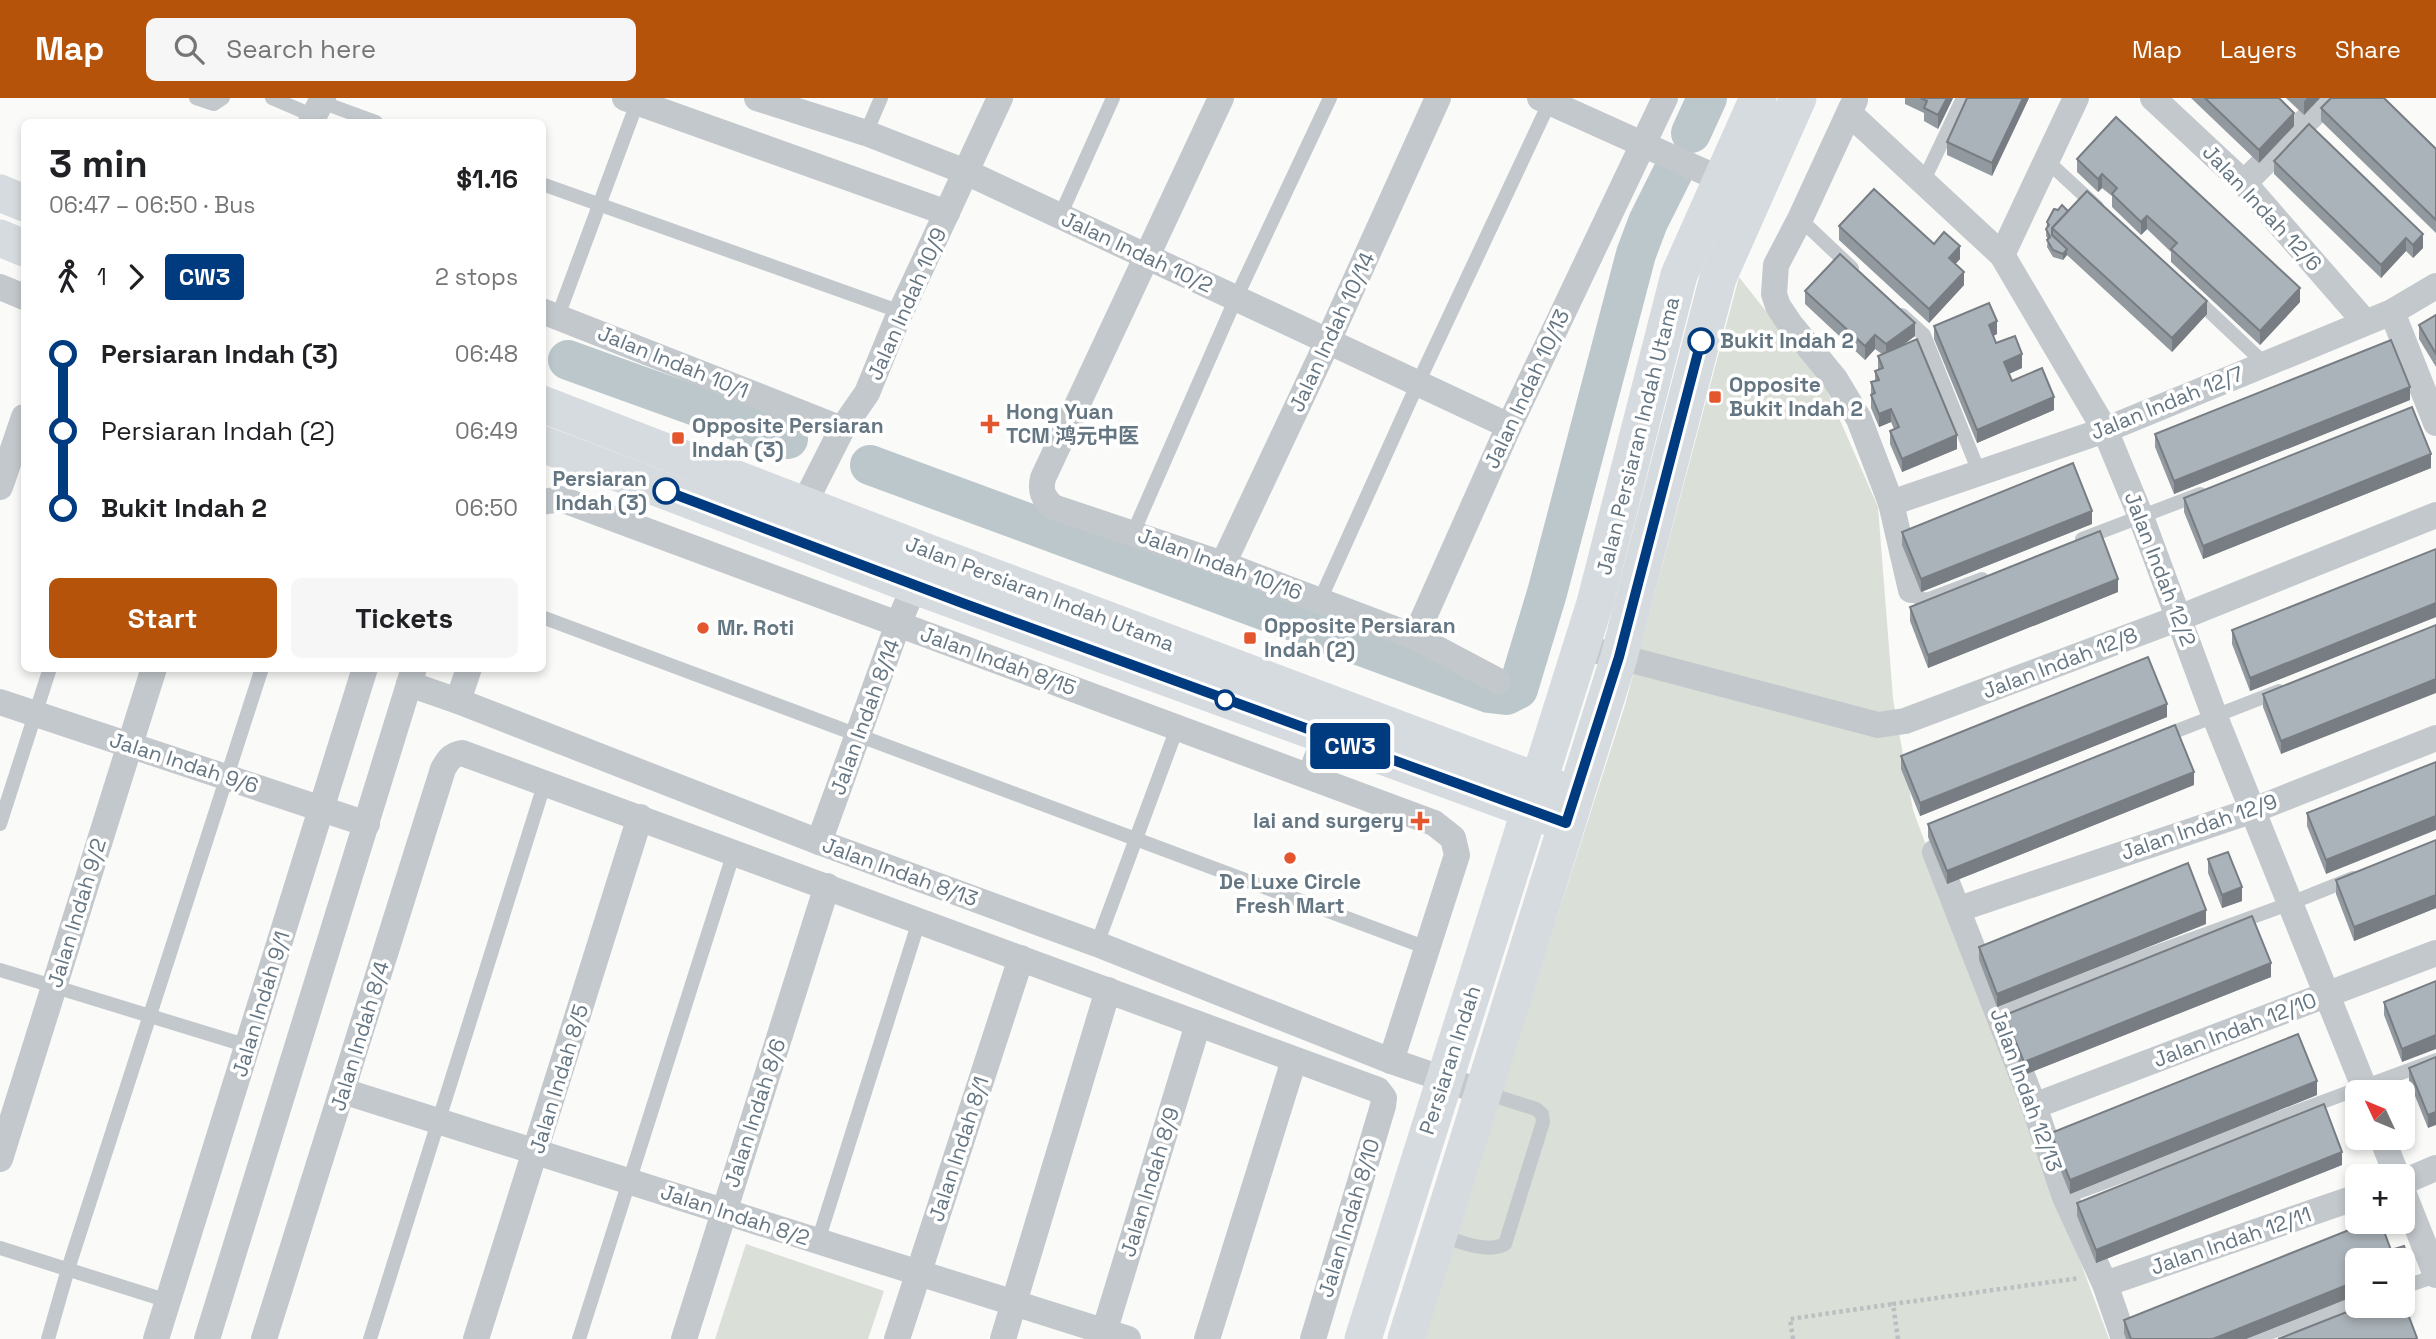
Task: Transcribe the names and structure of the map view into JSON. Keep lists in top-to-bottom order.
{
  "streets": {
    "main road": ["Jalan Persiaran Indah Utama", "Persiaran Indah"],
    "street": [
      "Jalan Indah 12/6",
      "Jalan Indah 10/2",
      "Jalan Indah 10/9",
      "Jalan Indah 10/14",
      "Jalan Indah 10/1",
      "Jalan Indah 10/13",
      "Jalan Indah 12/7",
      "Jalan Indah 10/16",
      "Jalan Indah 12/2",
      "Jalan Indah 8/15",
      "Jalan Indah 12/8",
      "Jalan Indah 8/14",
      "Jalan Indah 9/6",
      "Jalan Indah 12/9",
      "Jalan Indah 8/13",
      "Jalan Indah 9/2",
      "Jalan Indah 9/1",
      "Jalan Indah 12/10",
      "Jalan Indah 8/4",
      "Jalan Indah 8/5",
      "Jalan Indah 12/13",
      "Jalan Indah 8/6",
      "Jalan Indah 8/1",
      "Jalan Indah 8/9",
      "Jalan Indah 8/2",
      "Jalan Indah 8/10",
      "Jalan Indah 12/11"
    ]
  },
  "crossings": [
    ["Jalan Indah 12/6", "Jalan Indah 12/7"],
    ["Jalan Indah 10/2", "Jalan Indah 10/9"],
    ["Jalan Indah 10/2", "Jalan Indah 10/14"],
    ["Jalan Indah 10/2", "Jalan Indah 10/13"],
    ["Jalan Indah 10/2", "Jalan Indah 10/16"],
    ["Jalan Indah 10/9", "Jalan Indah 10/1"],
    ["Jalan Indah 10/9", "Jalan Persiaran Indah Utama"],
    ["Jalan Indah 10/14", "Jalan Indah 10/16"],
    ["Jalan Indah 10/13", "Jalan Indah 10/16"],
    ["Jalan Indah 12/7", "Jalan Indah 12/2"],
    ["Jalan Persiaran Indah Utama", "Jalan Indah 12/8"],
    ["Jalan Persiaran Indah Utama", "Jalan Indah 8/14"],
    ["Jalan Persiaran Indah Utama", "Persiaran Indah"],
    ["Jalan Indah 12/2", "Jalan Indah 12/8"],
    ["Jalan Indah 12/2", "Jalan Indah 12/9"],
    ["Jalan Indah 12/2", "Jalan Indah 12/10"],
    ["Jalan Indah 8/15", "Jalan Indah 8/14"],
    ["Jalan Indah 8/14", "Jalan Indah 8/13"],
    ["Jalan Indah 9/6", "Jalan Indah 9/2"],
    ["Jalan Indah 9/6", "Jalan Indah 9/1"],
    ["Jalan Indah 12/9", "Jalan Indah 12/13"],
    ["Jalan Indah 8/13", "Persiaran Indah"],
    ["Jalan Indah 12/10", "Jalan Indah 12/13"],
    ["Jalan Indah 8/4", "Jalan Indah 8/2"],
    ["Jalan Indah 8/5", "Jalan Indah 8/2"],
    ["Jalan Indah 12/13", "Jalan Indah 12/11"],
    ["Jalan Indah 8/6", "Jalan Indah 8/2"],
    ["Jalan Indah 8/1", "Jalan Indah 8/2"],
    ["Jalan Indah 8/9", "Jalan Indah 8/2"]
  ],
  "places": {
    "other": [
      "Bukit Indah 2",
      "Persiaran Indah (3)",
      "Mr. Roti",
      "De Luxe Circle Fresh Mart"
    ],
    "transit": ["Opposite Bukit Indah 2", "Opposite Persiaran Indah (3)", "Opposite Persiaran Indah (2)"],
    "health": ["Hong Yuan TCM 鸿元中医", "lai and surgery"]
  },
  "lines": ["bus line CW3"],
  "north": "top left",
  "page": {
    "header": "Map",
    "search": "Search here",
    "nav": ["Map", "Layers", "Share"],
    "on_map": "CW3",
    "heading": ["3 min", "06:47 – 06:50 · Bus", "$1.16"],
    "legs": ["1", "CW3", "2 stops"],
    "list": [
      {
        "name": "Persiaran Indah (3)",
        "value": "06:48"
      },
      {
        "name": "Persiaran Indah (2)",
        "value": "06:49"
      },
      {
        "name": "Bukit Indah 2",
        "value": "06:50"
      }
    ],
    "buttons": ["Start", "Tickets"],
    "map_buttons": ["+", "−"]
  }
}
